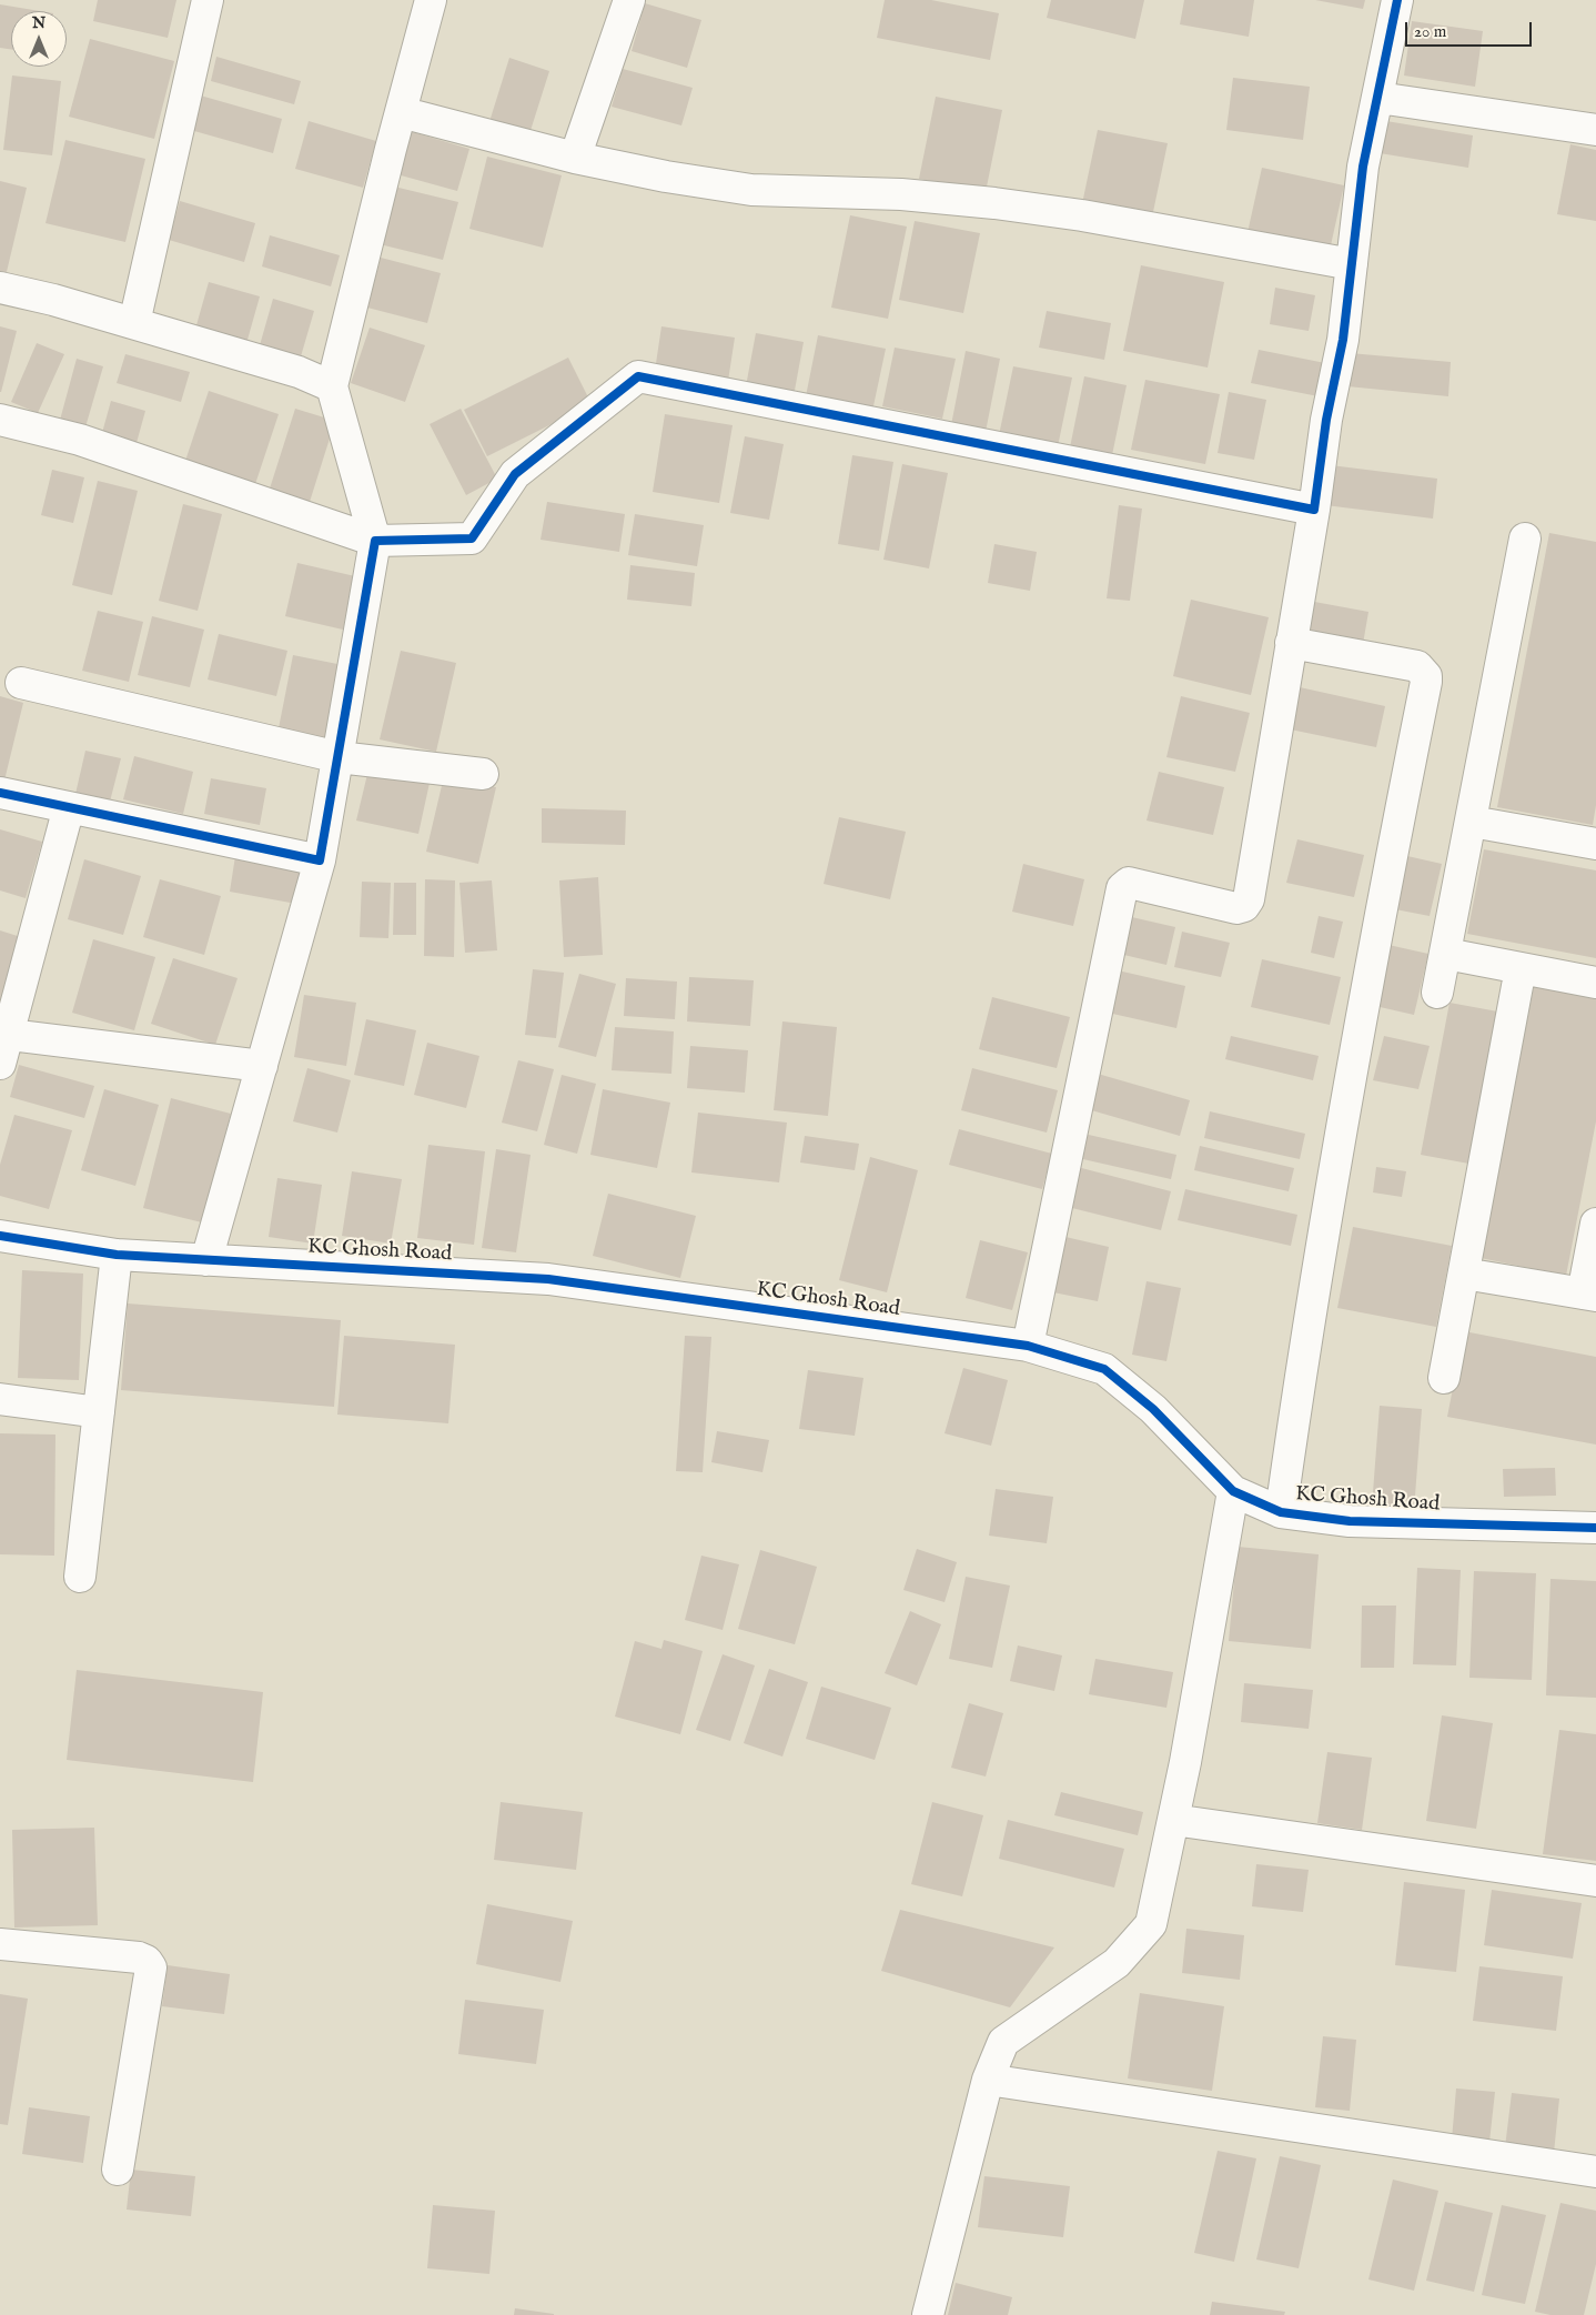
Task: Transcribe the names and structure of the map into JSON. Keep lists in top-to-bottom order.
{
  "streets": {
    "street": ["KC Ghosh Road"]
  },
  "scale_bar": "20 m",
  "north": "top"
}
